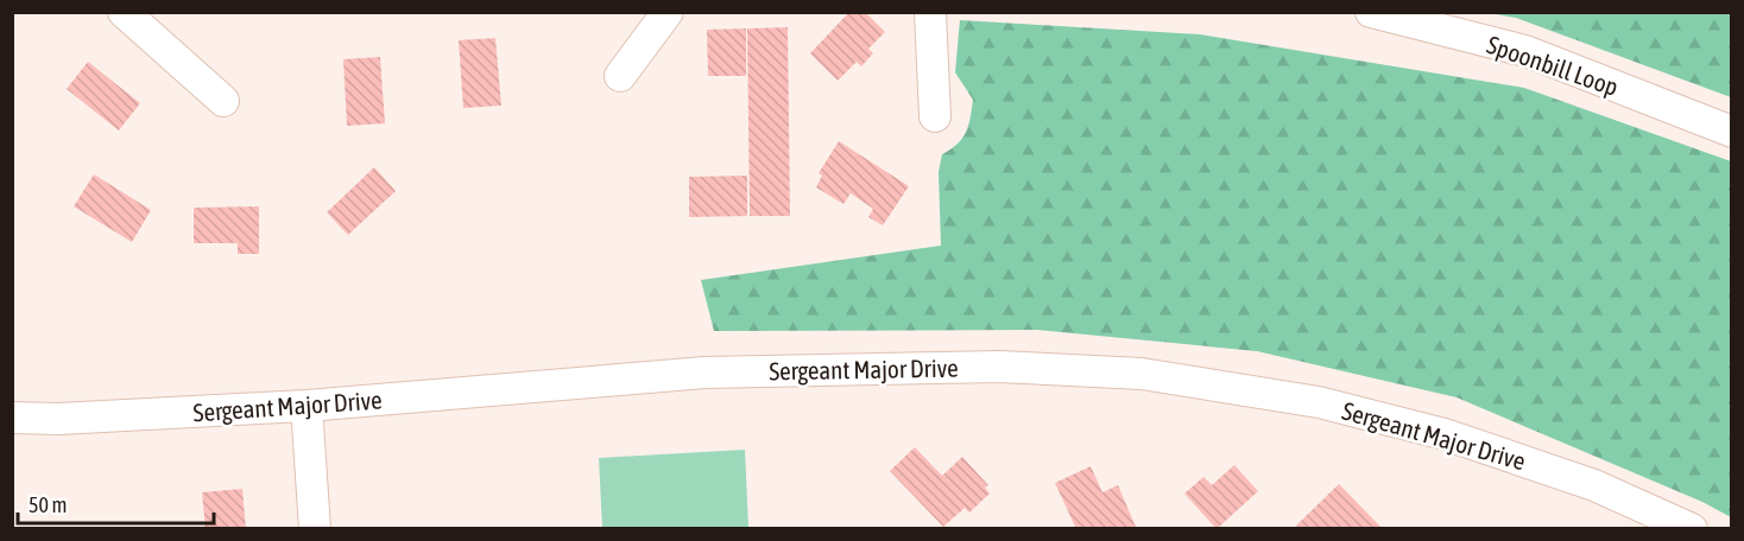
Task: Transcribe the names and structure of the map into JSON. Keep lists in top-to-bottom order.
{
  "streets": {
    "street": ["Spoonbill Loop", "Sergeant Major Drive"]
  },
  "scale_bar": "50 m"
}
